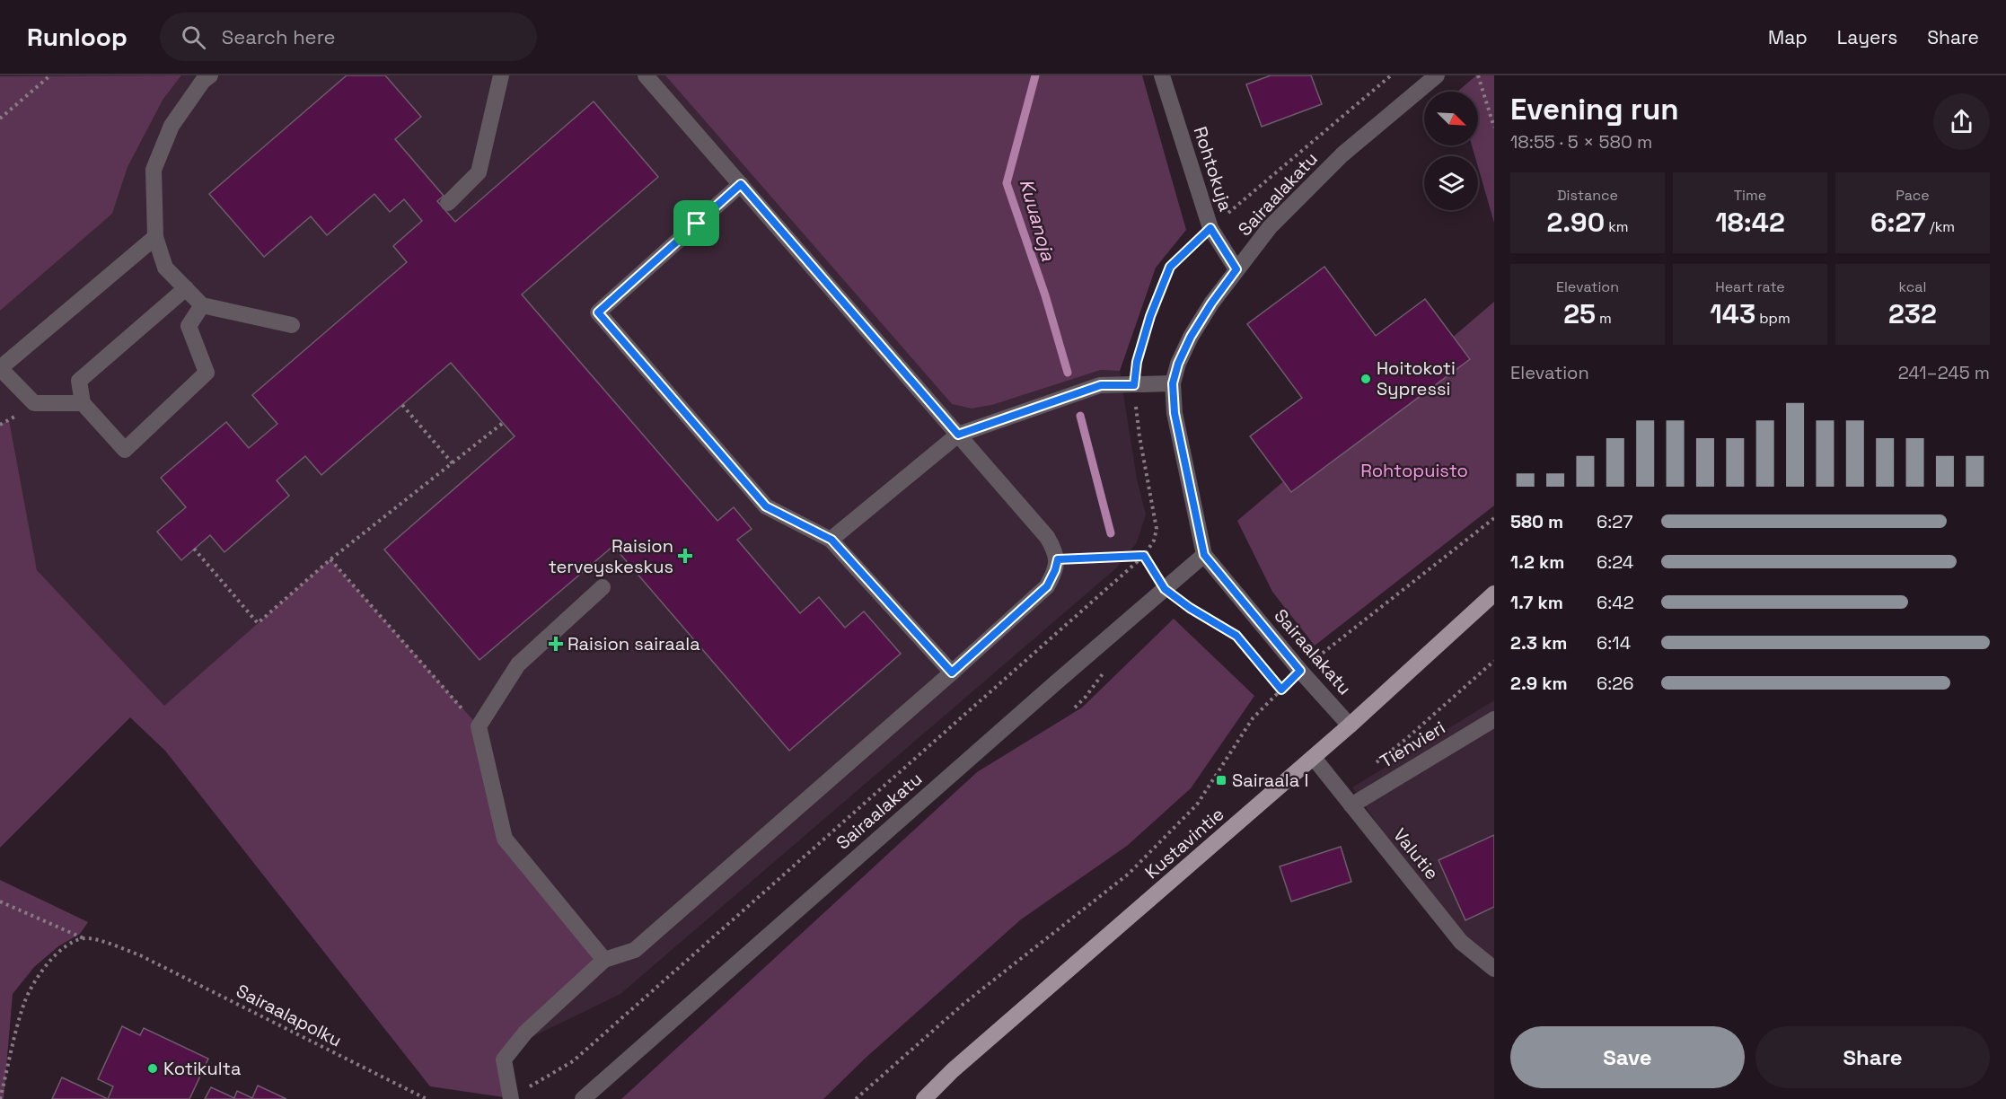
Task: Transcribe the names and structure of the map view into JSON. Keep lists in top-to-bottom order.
{
  "streets": {
    "main road": ["Kustavintie"],
    "street": [
      "Rohtokuja",
      "Sairaalakatu",
      "Tienvieri",
      "Valutie"
    ],
    "path": ["Sairaalapolku"]
  },
  "crossings": [
    ["Rohtokuja", "Sairaalakatu"],
    ["Sairaalakatu", "Kustavintie"],
    ["Tienvieri", "Valutie"],
    ["Kustavintie", "Valutie"]
  ],
  "water": ["Kuuanoja"],
  "parks": ["Rohtopuisto"],
  "places": {
    "other": ["Hoitokoti Sypressi", "Kotikulta"],
    "health": ["Raision terveyskeskus", "Raision sairaala"],
    "transit": ["Sairaala I"]
  },
  "north": "bottom right",
  "page": {
    "header": "Runloop",
    "search": "Search here",
    "nav": ["Map", "Layers", "Share"],
    "heading": ["Evening run", "18:55 · 5 × 580 m"],
    "stats": [
      ["Distance", "2.90 km"],
      ["Time", "18:42"],
      ["Pace", "6:27 /km"],
      ["Elevation", "25 m"],
      ["Heart rate", "143 bpm"],
      ["kcal", "232"]
    ],
    "chart": ["Elevation", "241–245 m"],
    "list": [
      {
        "name": "580 m",
        "note": "6:27"
      },
      {
        "name": "1.2 km",
        "note": "6:24"
      },
      {
        "name": "1.7 km",
        "note": "6:42"
      },
      {
        "name": "2.3 km",
        "note": "6:14"
      },
      {
        "name": "2.9 km",
        "note": "6:26"
      }
    ],
    "buttons": ["Save", "Share"]
  }
}
